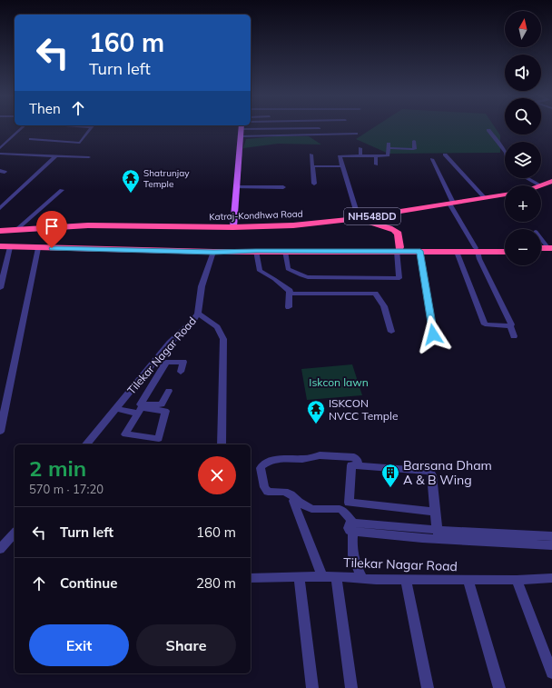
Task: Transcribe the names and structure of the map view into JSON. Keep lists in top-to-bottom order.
{
  "streets": {
    "highway": ["Katraj-Kondhwa Road", "NH548DD"],
    "street": ["Tilekar Nagar Road"]
  },
  "parks": ["Iskcon lawn"],
  "places": {
    "temple": ["Shatrunjay Temple", "ISKCON NVCC Temple"],
    "building": ["Barsana Dham A & B Wing"]
  },
  "north": "top",
  "page": {
    "map_buttons": ["+", "−"],
    "turn": ["160 m", "Turn left"],
    "then": "Then",
    "heading": ["2 min", "570 m · 17:20"],
    "list": [
      {
        "name": "Turn left",
        "value": "160 m"
      },
      {
        "name": "Continue",
        "value": "280 m"
      }
    ],
    "buttons": ["Exit", "Share"]
  }
}
